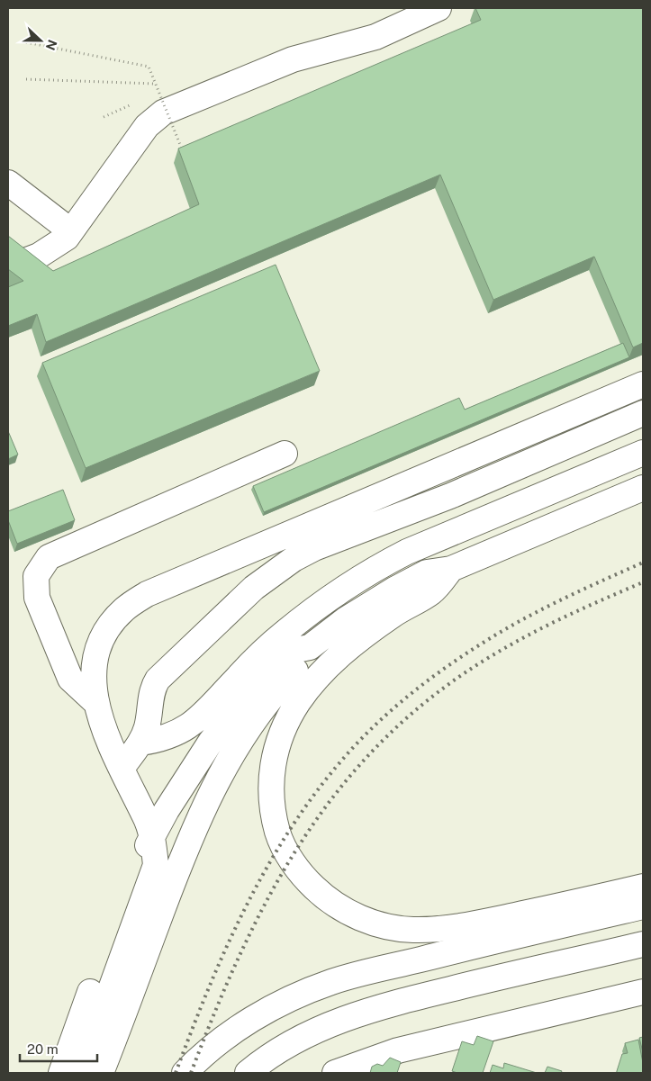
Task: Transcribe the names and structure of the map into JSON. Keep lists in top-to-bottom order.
{
  "scale_bar": "20 m",
  "north": "right"
}
